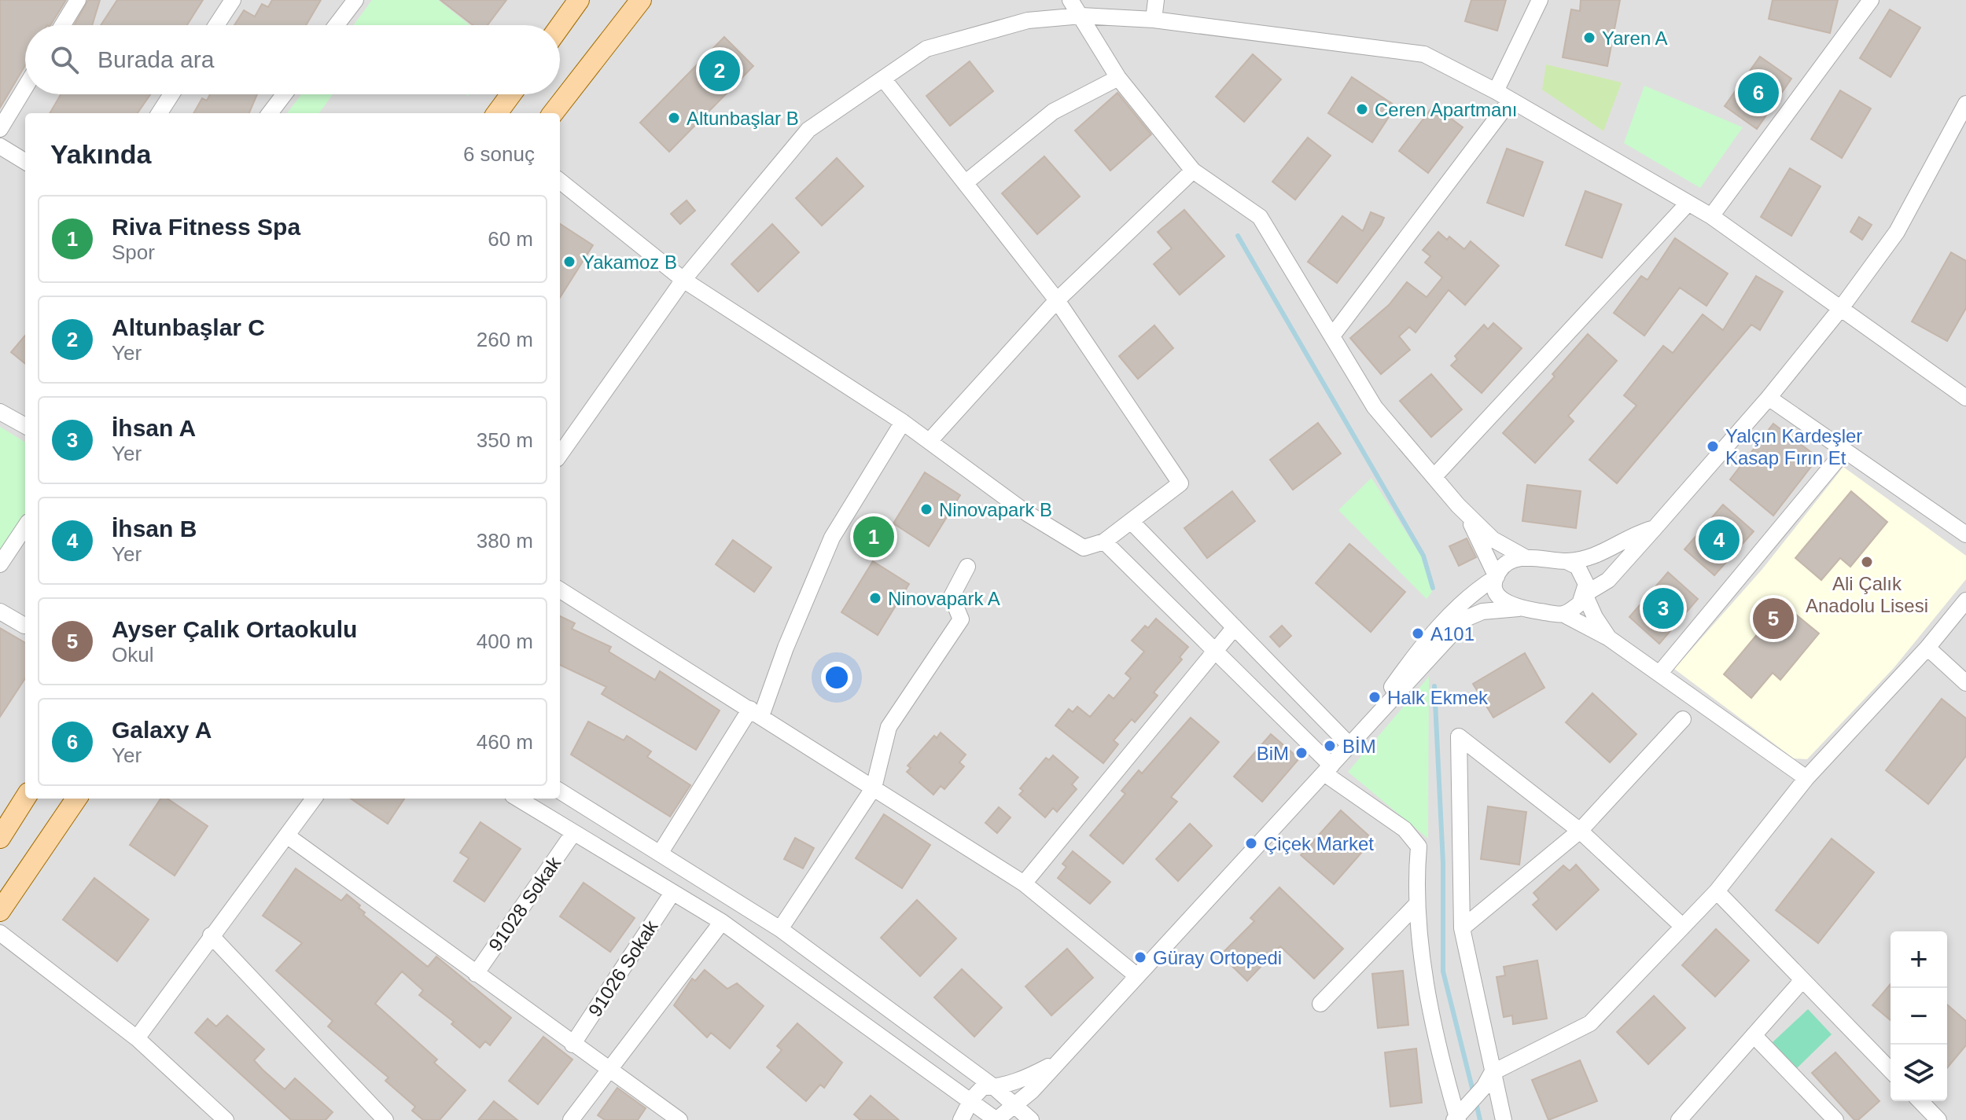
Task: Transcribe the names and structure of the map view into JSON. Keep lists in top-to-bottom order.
{
  "streets": {
    "street": ["91028 Sokak", "91026 Sokak"]
  },
  "places": [
    "Yaren A",
    "Ceren Apartmanı",
    "Altunbaşlar B",
    "Yakamoz B",
    "Yalçın Kardeşler Kasap Fırın Et",
    "Ninovapark B",
    "Ali Çalık Anadolu Lisesi",
    "Ninovapark A",
    "A101",
    "Halk Ekmek",
    "BİM",
    "BiM",
    "Çiçek Market",
    "Güray Ortopedi"
  ],
  "page": {
    "search": "Burada ara",
    "pins": [
      "2",
      "6",
      "1",
      "4",
      "3",
      "5"
    ],
    "heading": ["Yakında", "6 sonuç"],
    "list": [
      {
        "mark": "1",
        "name": "Riva Fitness Spa",
        "note": "Spor",
        "value": "60 m"
      },
      {
        "mark": "2",
        "name": "Altunbaşlar C",
        "note": "Yer",
        "value": "260 m"
      },
      {
        "mark": "3",
        "name": "İhsan A",
        "note": "Yer",
        "value": "350 m"
      },
      {
        "mark": "4",
        "name": "İhsan B",
        "note": "Yer",
        "value": "380 m"
      },
      {
        "mark": "5",
        "name": "Ayser Çalık Ortaokulu",
        "note": "Okul",
        "value": "400 m"
      },
      {
        "mark": "6",
        "name": "Galaxy A",
        "note": "Yer",
        "value": "460 m"
      }
    ],
    "map_buttons": ["+", "−"]
  }
}
